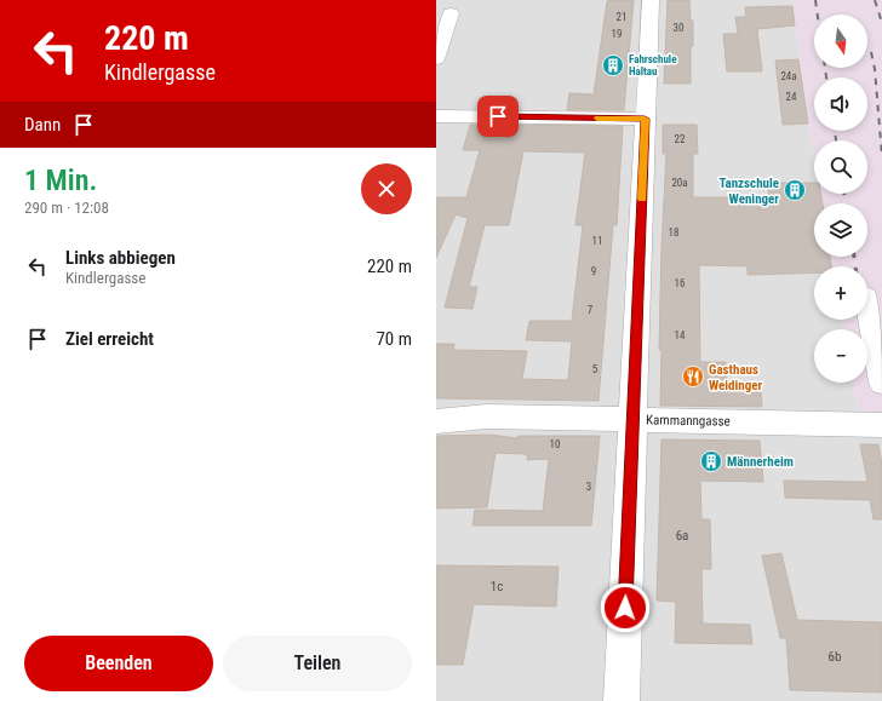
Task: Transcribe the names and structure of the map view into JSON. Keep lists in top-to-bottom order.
{
  "streets": {
    "street": ["Kammanngasse"]
  },
  "places": {
    "building": ["Fahrschule Haltau", "Tanzschule Weninger", "Männerheim"],
    "restaurant": ["Gasthaus Weidinger"]
  },
  "house_numbers": [
    "21",
    "30",
    "19",
    "24a",
    "24",
    "22",
    "20a",
    "18",
    "11",
    "9",
    "16",
    "7",
    "14",
    "5",
    "10",
    "3",
    "6a",
    "1c",
    "6b"
  ],
  "north": "bottom",
  "page": {
    "turn": ["220 m", "Kindlergasse"],
    "map_buttons": ["+", "−"],
    "then": "Dann",
    "heading": ["1 Min.", "290 m · 12:08"],
    "list": [
      {
        "name": "Links abbiegen",
        "note": "Kindlergasse",
        "value": "220 m"
      },
      {
        "name": "Ziel erreicht",
        "value": "70 m"
      }
    ],
    "buttons": ["Beenden", "Teilen"]
  }
}
